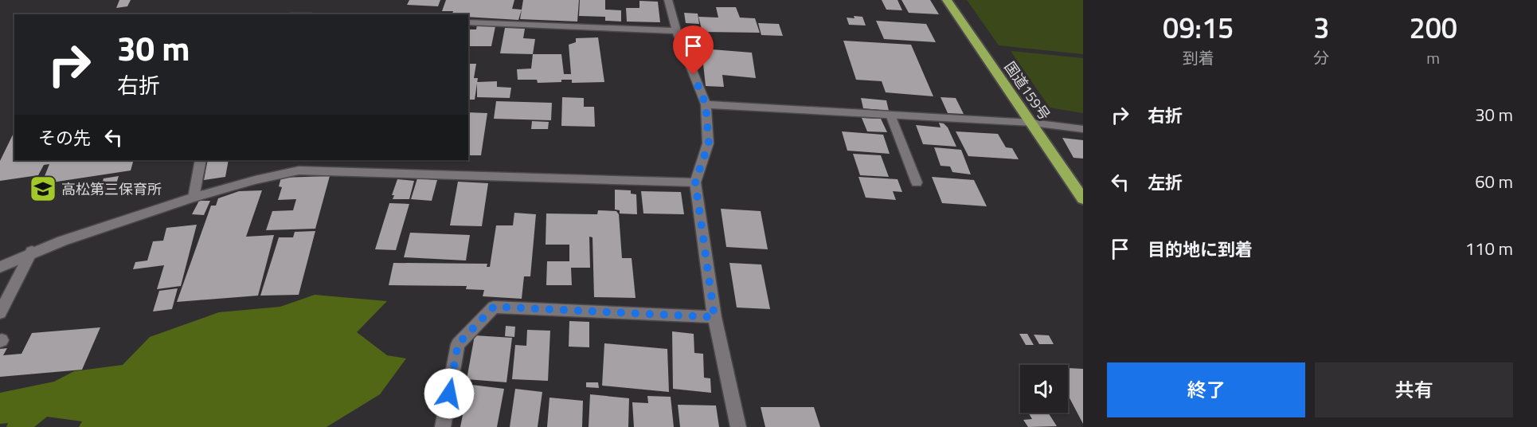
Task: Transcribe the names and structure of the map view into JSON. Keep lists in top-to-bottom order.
{
  "streets": {
    "highway": ["国道159号"]
  },
  "places": {
    "school or university": ["高松第三保育所"]
  },
  "page": {
    "eta": [
      "09:15",
      "到着",
      "3",
      "分",
      "200",
      "m"
    ],
    "turn": ["30 m", "右折"],
    "list": [
      {
        "name": "右折",
        "value": "30 m"
      },
      {
        "name": "左折",
        "value": "60 m"
      },
      {
        "name": "目的地に到着",
        "value": "110 m"
      }
    ],
    "then": "その先",
    "buttons": ["終了", "共有"]
  }
}
